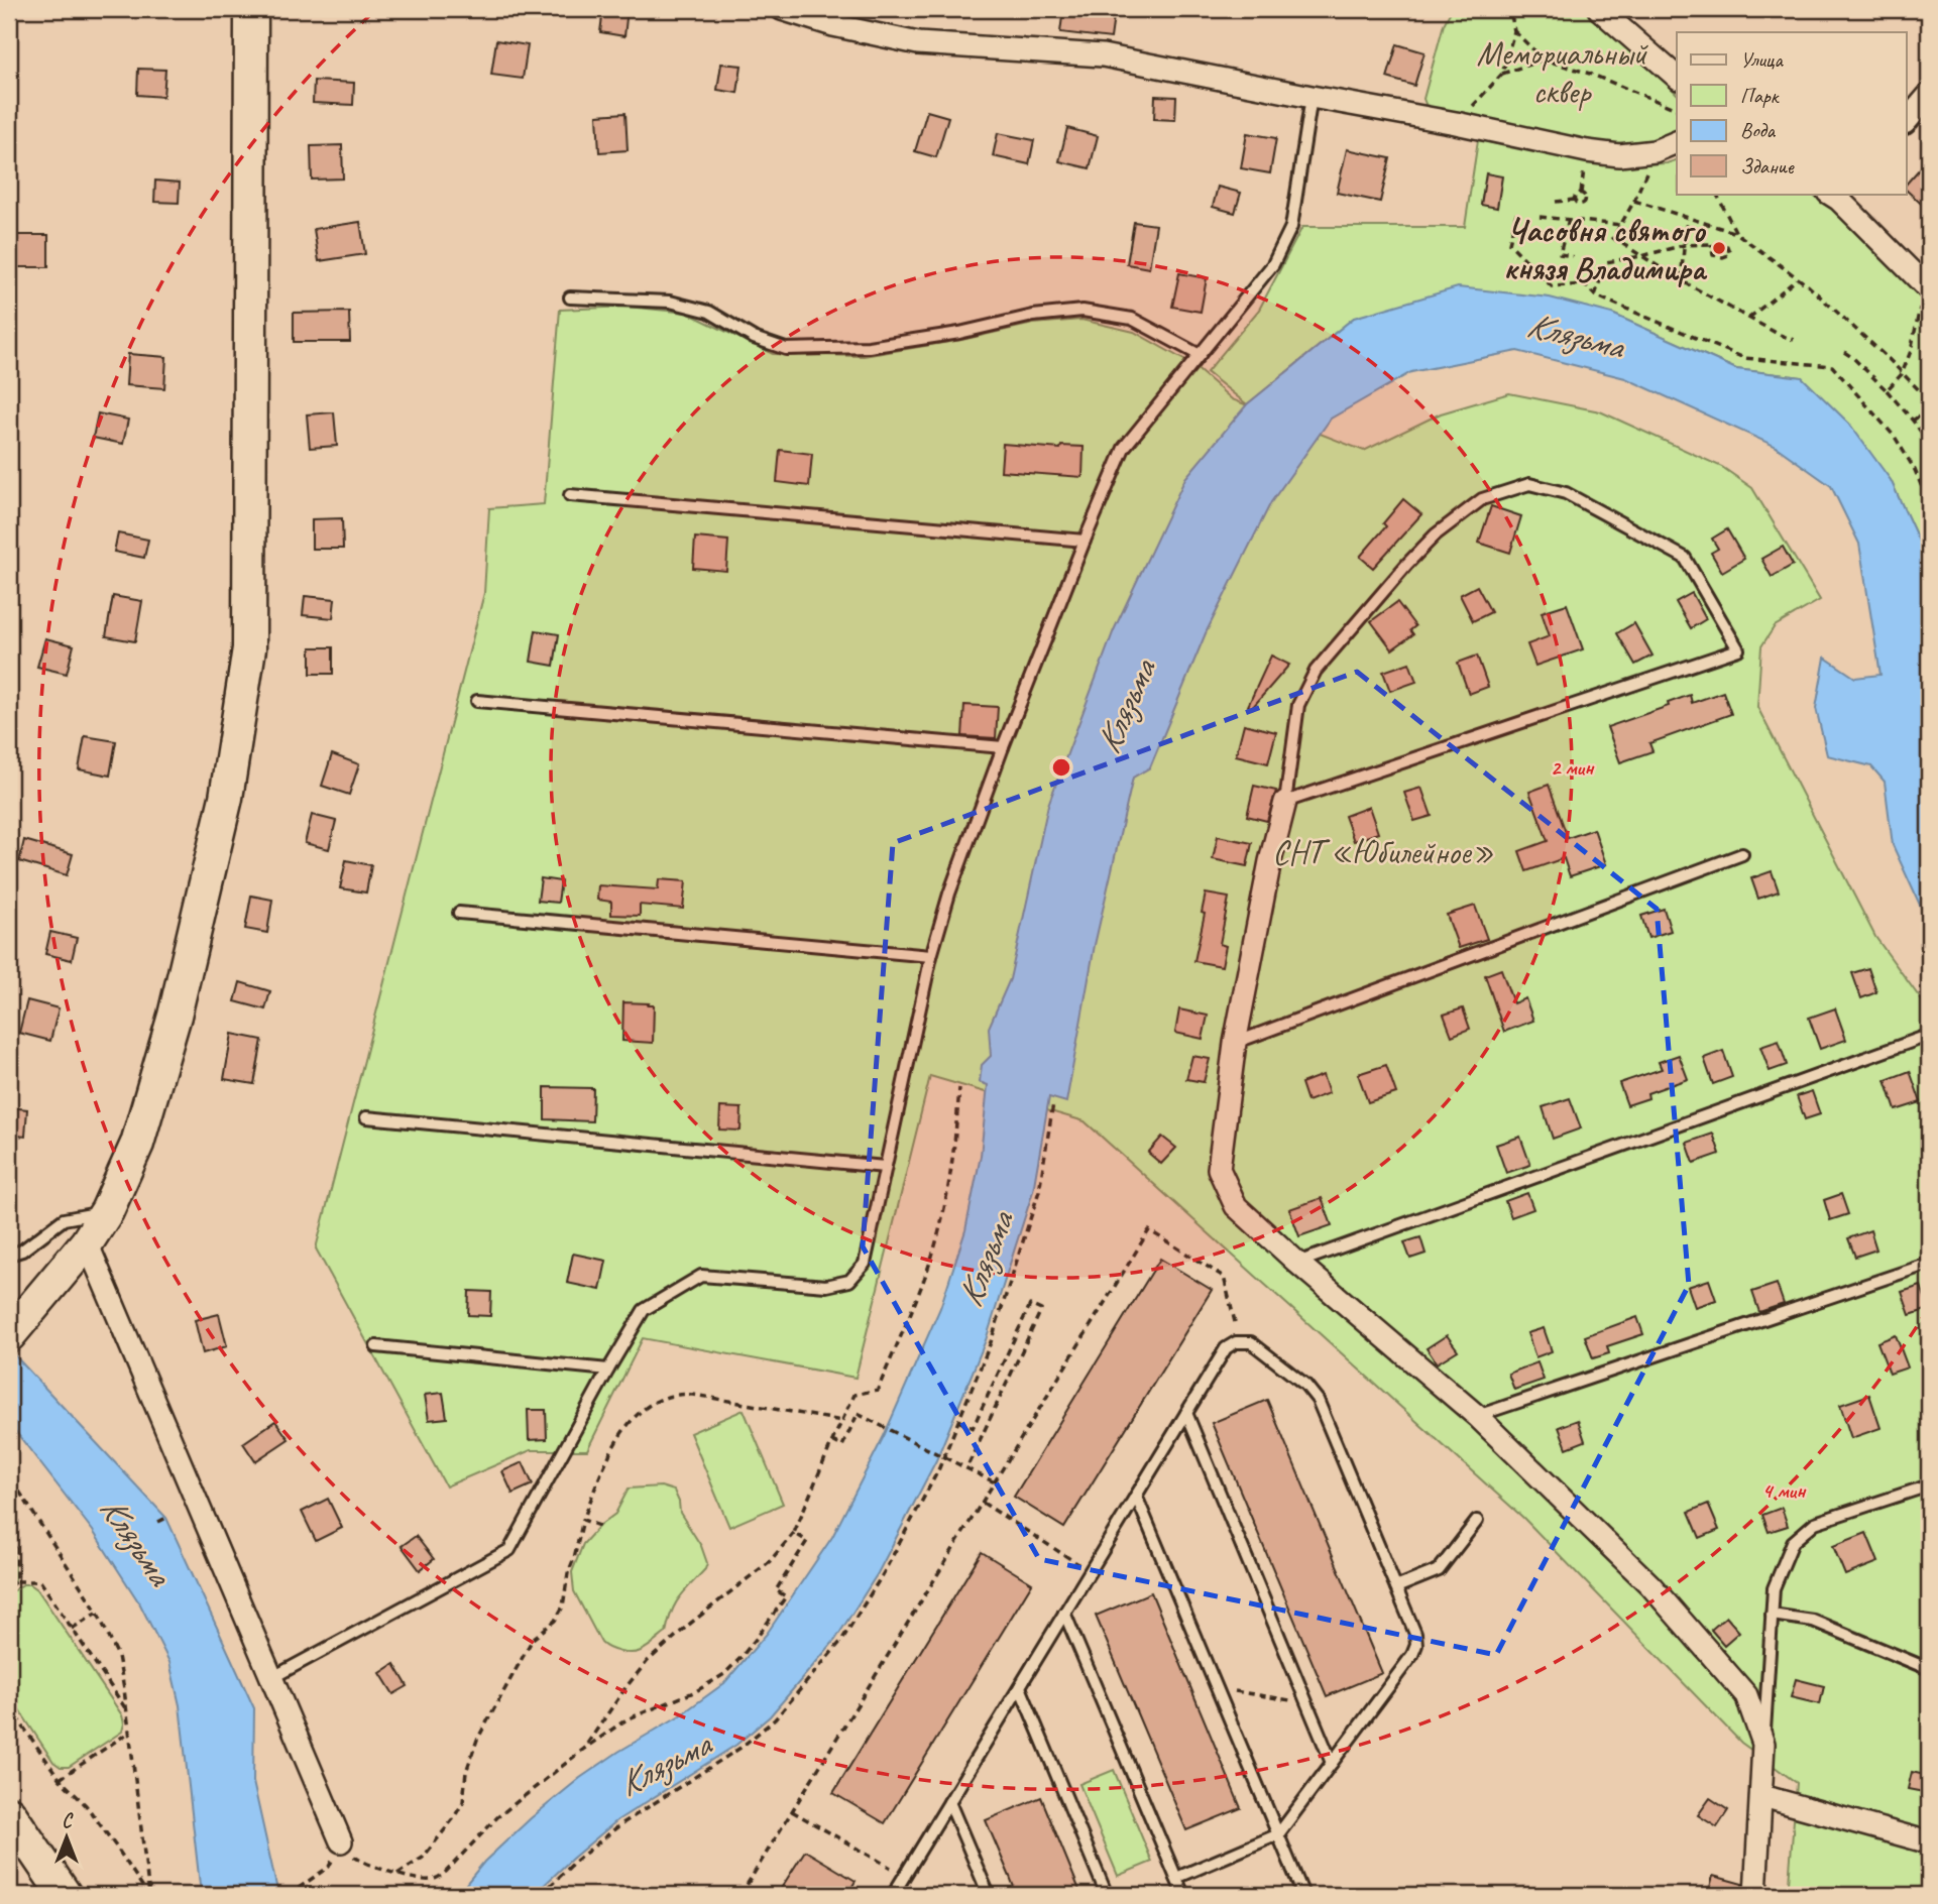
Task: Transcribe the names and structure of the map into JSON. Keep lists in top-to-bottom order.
{
  "water": ["Клязьма"],
  "parks": ["Мемориальный сквер", "СНТ «Юбилейное»"],
  "places": ["Часовня святого князя Владимира"],
  "legend": [
    "Улица",
    "Парк",
    "Вода",
    "Здание"
  ],
  "north": "top",
  "rings": ["2 мин", "4 мин"]
}
